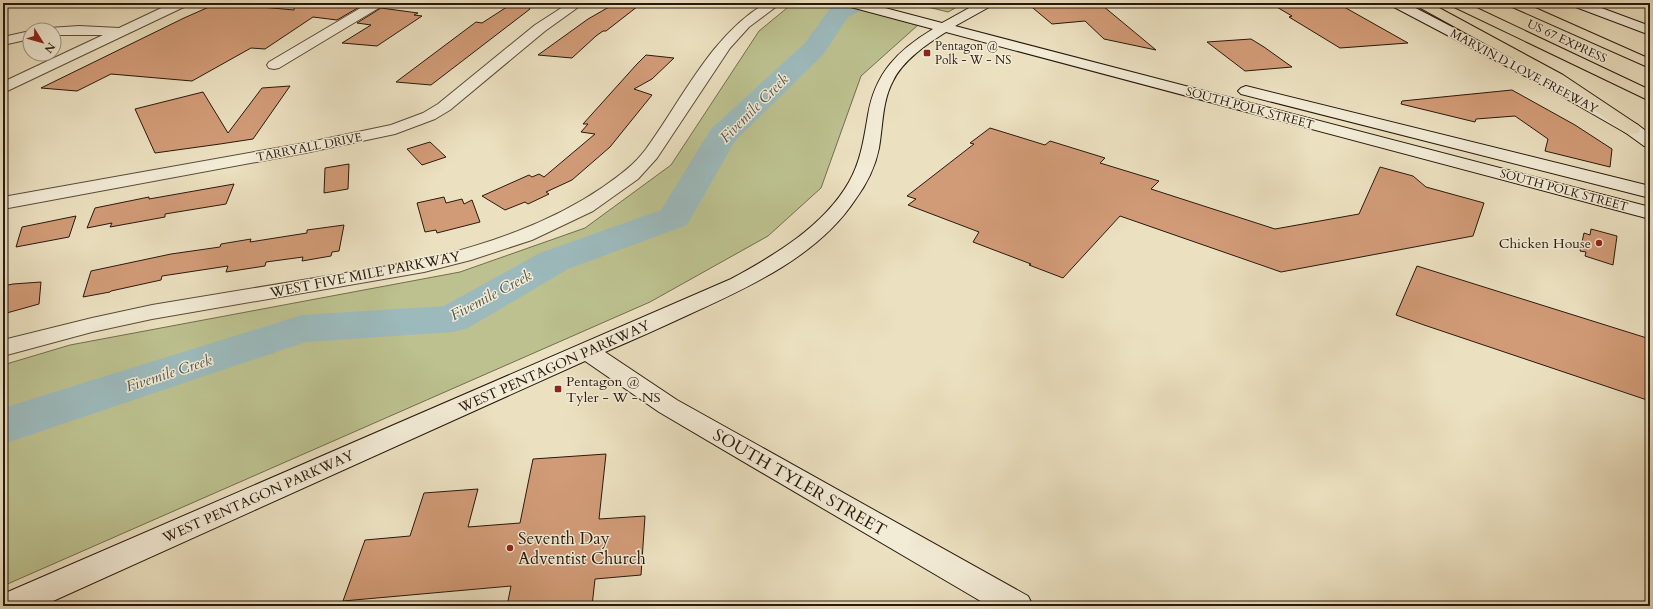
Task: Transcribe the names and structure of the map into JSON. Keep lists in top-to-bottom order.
{
  "streets": {
    "highway": ["US 67 EXPRESS"],
    "street": [
      "MARVIN D LOVE FREEWAY",
      "SOUTH POLK STREET",
      "TARRYALL DRIVE",
      "WEST FIVE MILE PARKWAY",
      "WEST PENTAGON PARKWAY",
      "SOUTH TYLER STREET"
    ]
  },
  "crossings": [
    ["SOUTH POLK STREET", "WEST PENTAGON PARKWAY"],
    ["WEST PENTAGON PARKWAY", "SOUTH TYLER STREET"]
  ],
  "water": ["Fivemile Creek"],
  "places": {
    "transit": ["Pentagon @ Polk - W - NS", "Pentagon @ Tyler - W - NS"],
    "other": ["Chicken House", "Seventh Day Adventist Church"]
  },
  "north": "bottom right"
}
